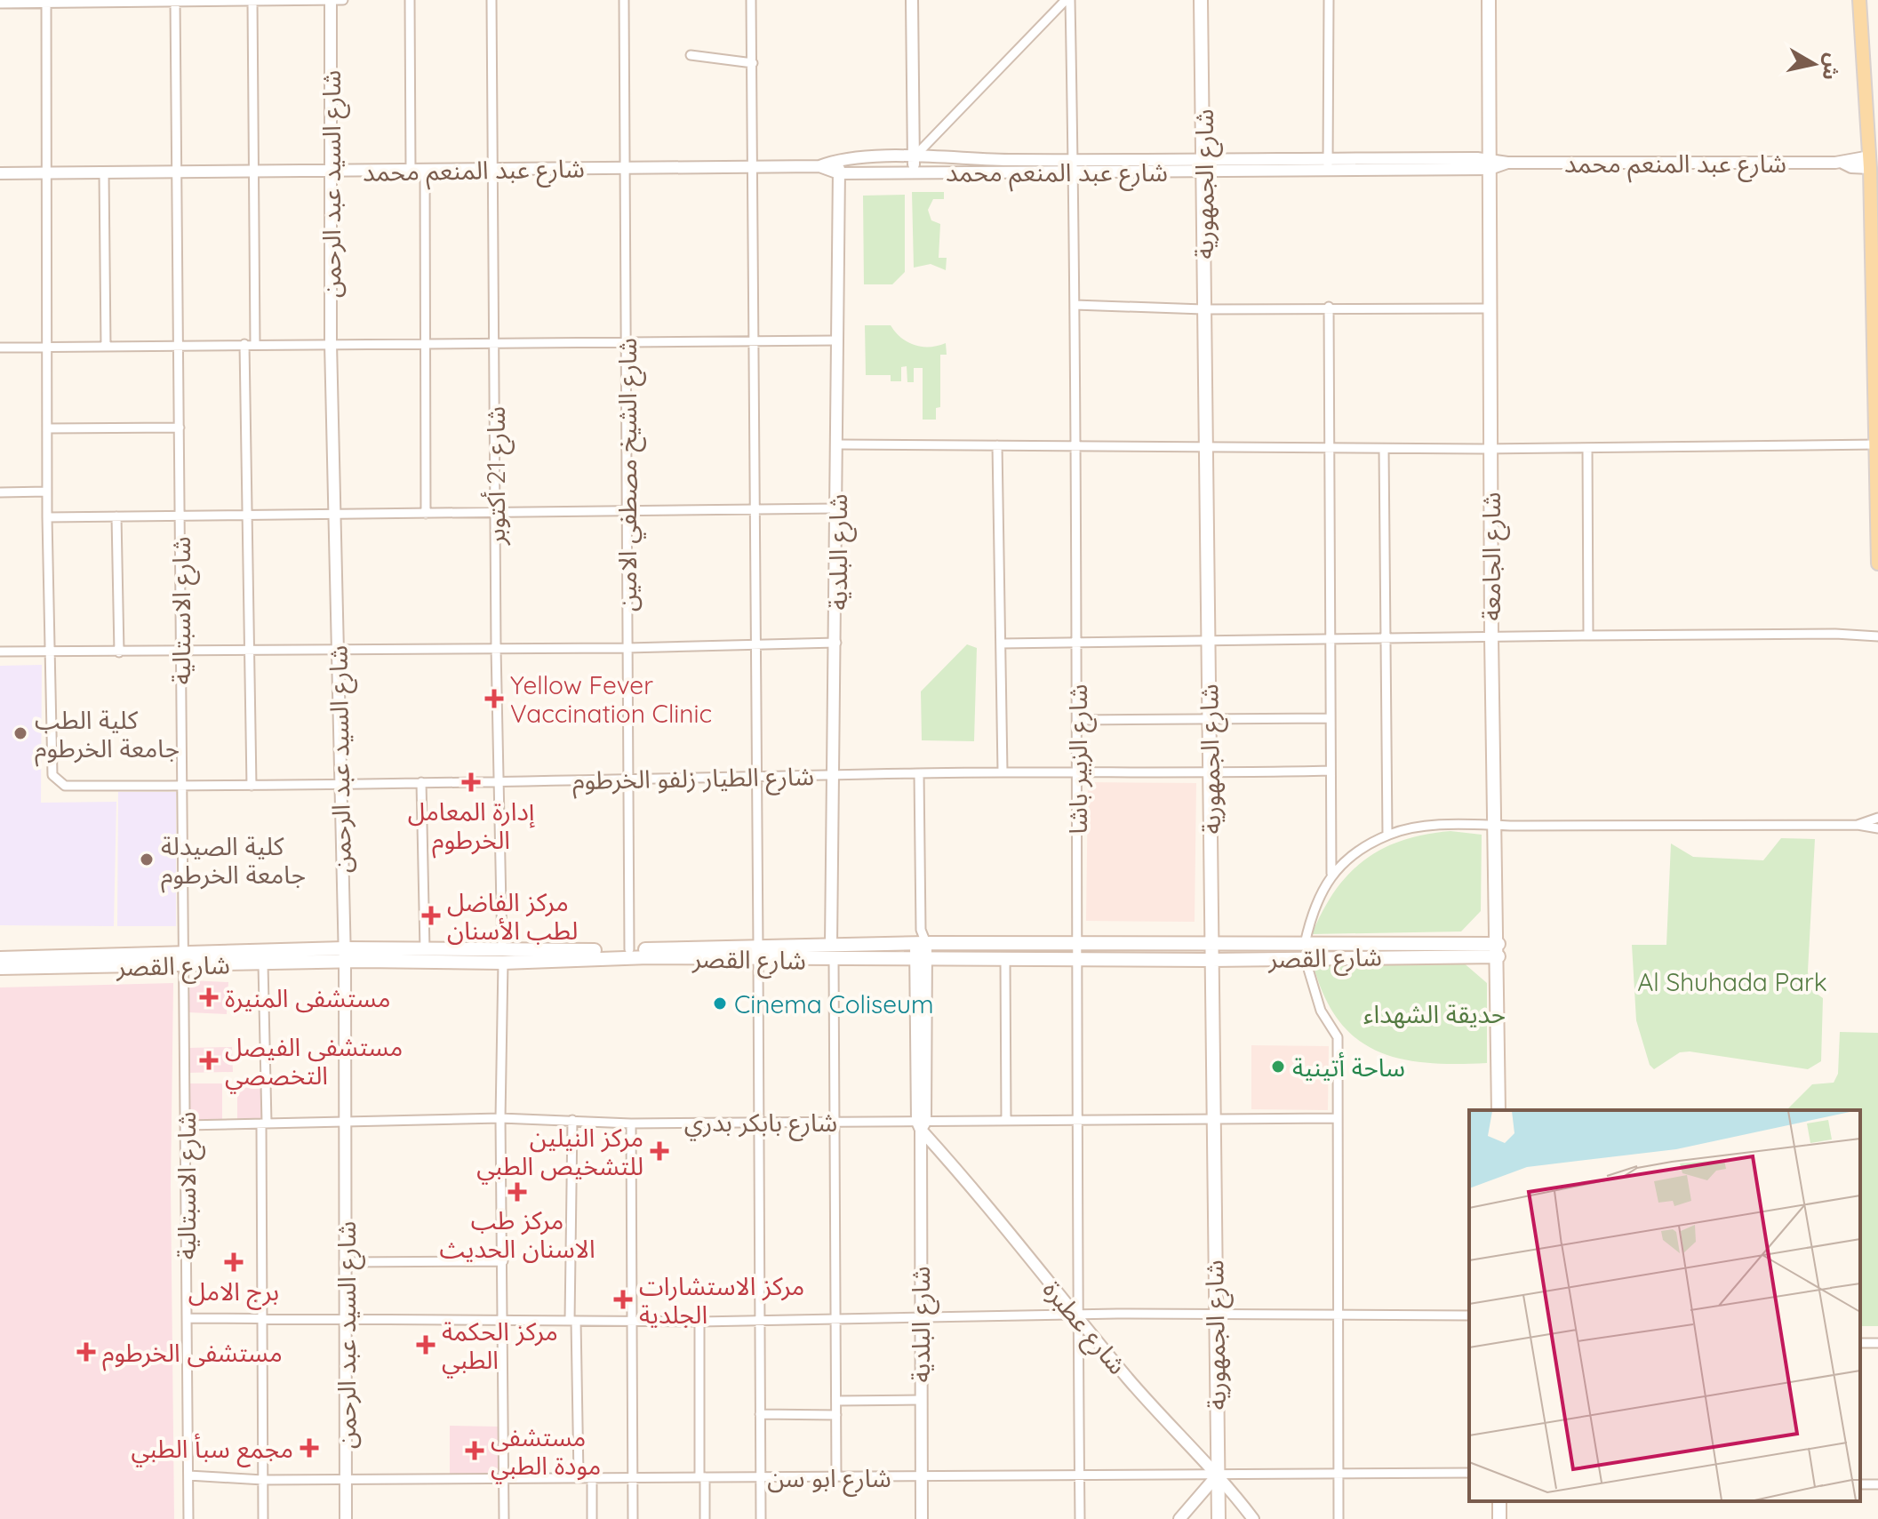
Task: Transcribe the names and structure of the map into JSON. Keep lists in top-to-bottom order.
{
  "streets": {
    "main road": ["شارع الجمهورية", "شارع الجامعة", "شارع القصر"],
    "street": [
      "شارع عبد المنعم محمد",
      "شارع السيد عبد الرحمن",
      "شارع الشيخ مصطفي الامين",
      "شارع 21 أكتوبر",
      "شارع البلدية",
      "شارع الاسبتالية",
      "شارع الزبير باشا",
      "شارع الطيار زلفو الخرطوم",
      "شارع بابكر بدري",
      "شارع عطبرة",
      "شارع ابو سن"
    ]
  },
  "crossings": [
    ["شارع عبد المنعم محمد", "شارع السيد عبد الرحمن"],
    ["شارع عبد المنعم محمد", "شارع الجمهورية"],
    ["شارع عبد المنعم محمد", "شارع الشيخ مصطفي الامين"],
    ["شارع عبد المنعم محمد", "شارع 21 أكتوبر"],
    ["شارع عبد المنعم محمد", "شارع البلدية"],
    ["شارع عبد المنعم محمد", "شارع الجامعة"],
    ["شارع عبد المنعم محمد", "شارع الاسبتالية"],
    ["شارع عبد المنعم محمد", "شارع الزبير باشا"],
    ["شارع السيد عبد الرحمن", "شارع الطيار زلفو الخرطوم"],
    ["شارع السيد عبد الرحمن", "شارع القصر"],
    ["شارع السيد عبد الرحمن", "شارع بابكر بدري"],
    ["شارع السيد عبد الرحمن", "شارع ابو سن"],
    ["شارع الجمهورية", "شارع الطيار زلفو الخرطوم"],
    ["شارع الجمهورية", "شارع القصر"],
    ["شارع الجمهورية", "شارع بابكر بدري"],
    ["شارع الجمهورية", "شارع عطبرة"],
    ["شارع الجمهورية", "شارع ابو سن"],
    ["شارع الشيخ مصطفي الامين", "شارع الطيار زلفو الخرطوم"],
    ["شارع الشيخ مصطفي الامين", "شارع القصر"],
    ["شارع 21 أكتوبر", "شارع الطيار زلفو الخرطوم"],
    ["شارع 21 أكتوبر", "شارع القصر"],
    ["شارع 21 أكتوبر", "شارع بابكر بدري"],
    ["شارع 21 أكتوبر", "شارع ابو سن"],
    ["شارع البلدية", "شارع الطيار زلفو الخرطوم"],
    ["شارع البلدية", "شارع القصر"],
    ["شارع البلدية", "شارع بابكر بدري"],
    ["شارع البلدية", "شارع عطبرة"],
    ["شارع البلدية", "شارع ابو سن"],
    ["شارع الجامعة", "شارع القصر"],
    ["شارع الاسبتالية", "شارع الطيار زلفو الخرطوم"],
    ["شارع الاسبتالية", "شارع القصر"],
    ["شارع الاسبتالية", "شارع بابكر بدري"],
    ["شارع الاسبتالية", "شارع ابو سن"],
    ["شارع الزبير باشا", "شارع الطيار زلفو الخرطوم"],
    ["شارع الزبير باشا", "شارع القصر"],
    ["شارع الزبير باشا", "شارع بابكر بدري"],
    ["شارع الزبير باشا", "شارع عطبرة"],
    ["شارع الزبير باشا", "شارع ابو سن"],
    ["شارع بابكر بدري", "شارع عطبرة"],
    ["شارع عطبرة", "شارع ابو سن"]
  ],
  "parks": ["Al Shuhada Park", "حديقة الشهداء"],
  "places": {
    "health": [
      "Yellow Fever Vaccination Clinic",
      "إدارة المعامل الخرطوم",
      "مركز الفاضل لطب الأسنان",
      "مستشفى المنيرة",
      "مستشفى الفيصل التخصصي",
      "مركز النيلين للتشخيص الطبي",
      "مركز طب الاسنان الحديث",
      "برج الامل",
      "مركز الاستشارات الجلدية",
      "مركز الحكمة الطبي",
      "مستشفى الخرطوم",
      "مجمع سبأ الطبي",
      "مستشفى مودة الطبي"
    ],
    "other": [
      "كلية الطب جامعة الخرطوم",
      "كلية الصيدلة جامعة الخرطوم",
      "Cinema Coliseum",
      "ساحة أتينية"
    ]
  },
  "north": "right"
}
